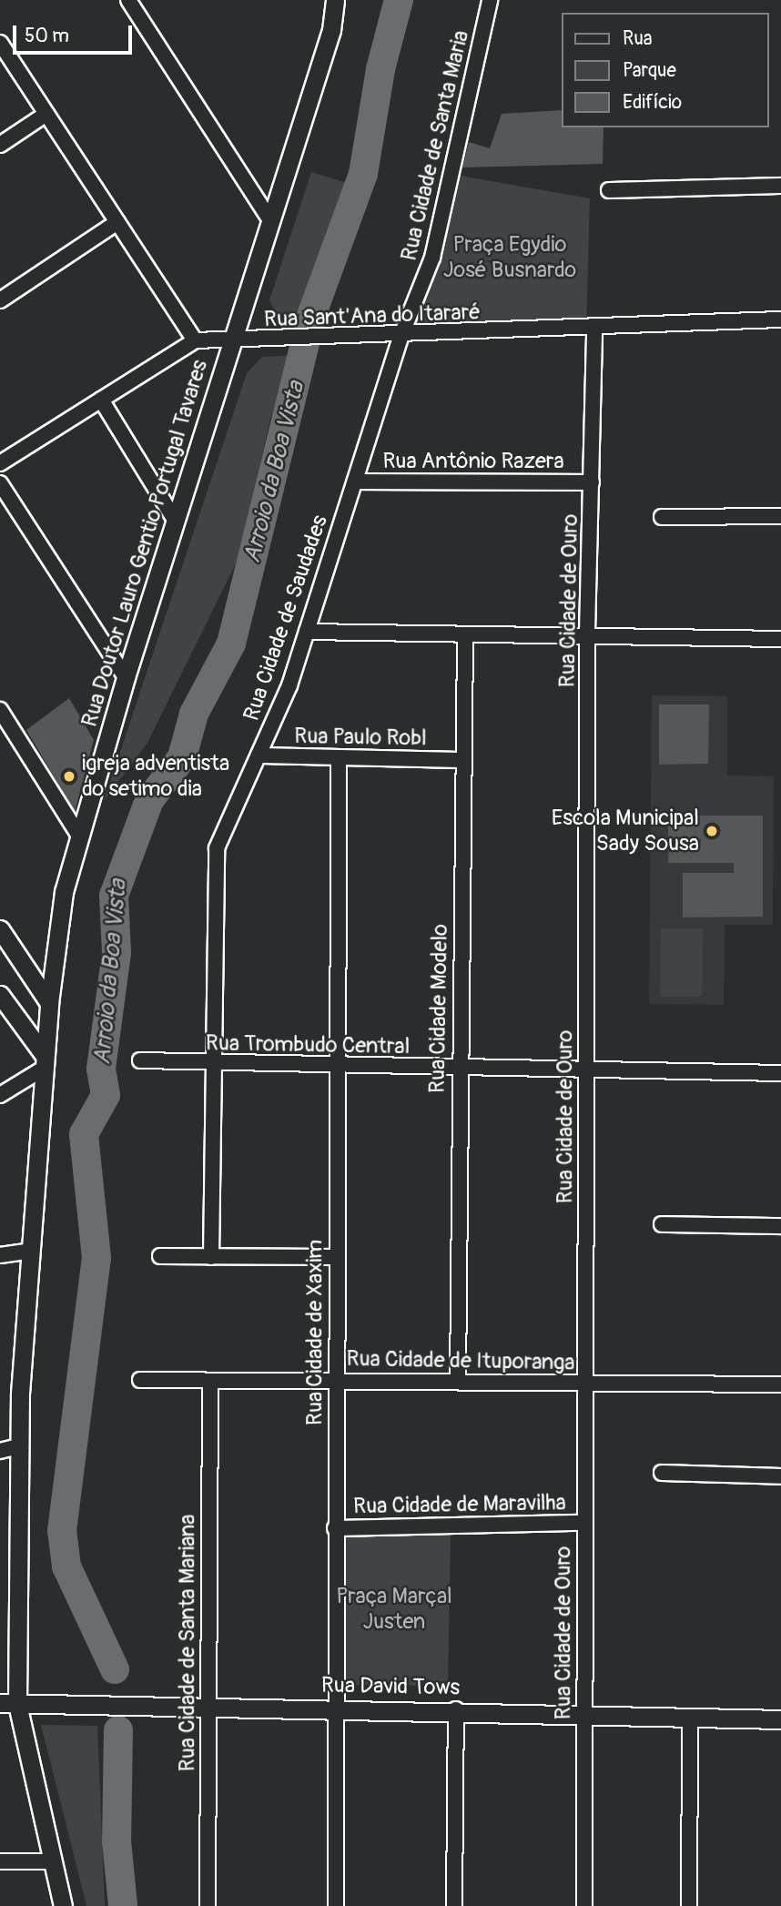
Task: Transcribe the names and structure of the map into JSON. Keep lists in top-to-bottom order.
{
  "streets": {
    "street": [
      "Rua Cidade de Santa Maria",
      "Rua Sant'Ana do Itararé",
      "Rua Antônio Razera",
      "Rua Doutor Lauro Gentio Portugal Tavares",
      "Rua Cidade de Ouro",
      "Rua Cidade de Saudades",
      "Rua Paulo Robl",
      "Rua Cidade Modelo",
      "Rua Trombudo Central",
      "Rua Cidade de Xaxim",
      "Rua Cidade de Ituporanga",
      "Rua Cidade de Maravilha",
      "Rua Cidade de Santa Mariana",
      "Rua David Tows"
    ]
  },
  "crossings": [
    ["Rua Cidade de Santa Maria", "Rua Sant'Ana do Itararé"],
    ["Rua Cidade de Santa Maria", "Rua Cidade de Saudades"],
    ["Rua Sant'Ana do Itararé", "Rua Doutor Lauro Gentio Portugal Tavares"],
    ["Rua Sant'Ana do Itararé", "Rua Cidade de Ouro"],
    ["Rua Sant'Ana do Itararé", "Rua Cidade de Saudades"],
    ["Rua Antônio Razera", "Rua Cidade de Ouro"],
    ["Rua Antônio Razera", "Rua Cidade de Saudades"],
    ["Rua Doutor Lauro Gentio Portugal Tavares", "Rua David Tows"],
    ["Rua Cidade de Ouro", "Rua Trombudo Central"],
    ["Rua Cidade de Ouro", "Rua Cidade de Ituporanga"],
    ["Rua Cidade de Ouro", "Rua Cidade de Maravilha"],
    ["Rua Cidade de Ouro", "Rua David Tows"],
    ["Rua Cidade de Saudades", "Rua Paulo Robl"],
    ["Rua Cidade de Saudades", "Rua Trombudo Central"],
    ["Rua Paulo Robl", "Rua Cidade Modelo"],
    ["Rua Paulo Robl", "Rua Cidade de Xaxim"],
    ["Rua Cidade Modelo", "Rua Trombudo Central"],
    ["Rua Cidade Modelo", "Rua Cidade de Ituporanga"],
    ["Rua Trombudo Central", "Rua Cidade de Xaxim"],
    ["Rua Cidade de Xaxim", "Rua Cidade de Ituporanga"],
    ["Rua Cidade de Xaxim", "Rua Cidade de Maravilha"],
    ["Rua Cidade de Xaxim", "Rua David Tows"],
    ["Rua Cidade de Ituporanga", "Rua Cidade de Santa Mariana"],
    ["Rua Cidade de Santa Mariana", "Rua David Tows"]
  ],
  "water": ["Arroio da Boa Vista"],
  "parks": ["Praça Egydio José Busnardo", "Praça Marçal Justen"],
  "places": ["igreja adventista do setimo dia", "Escola Municipal Sady Sousa"],
  "legend": ["Rua", "Parque", "Edifício"],
  "scale_bar": "50 m"
}
